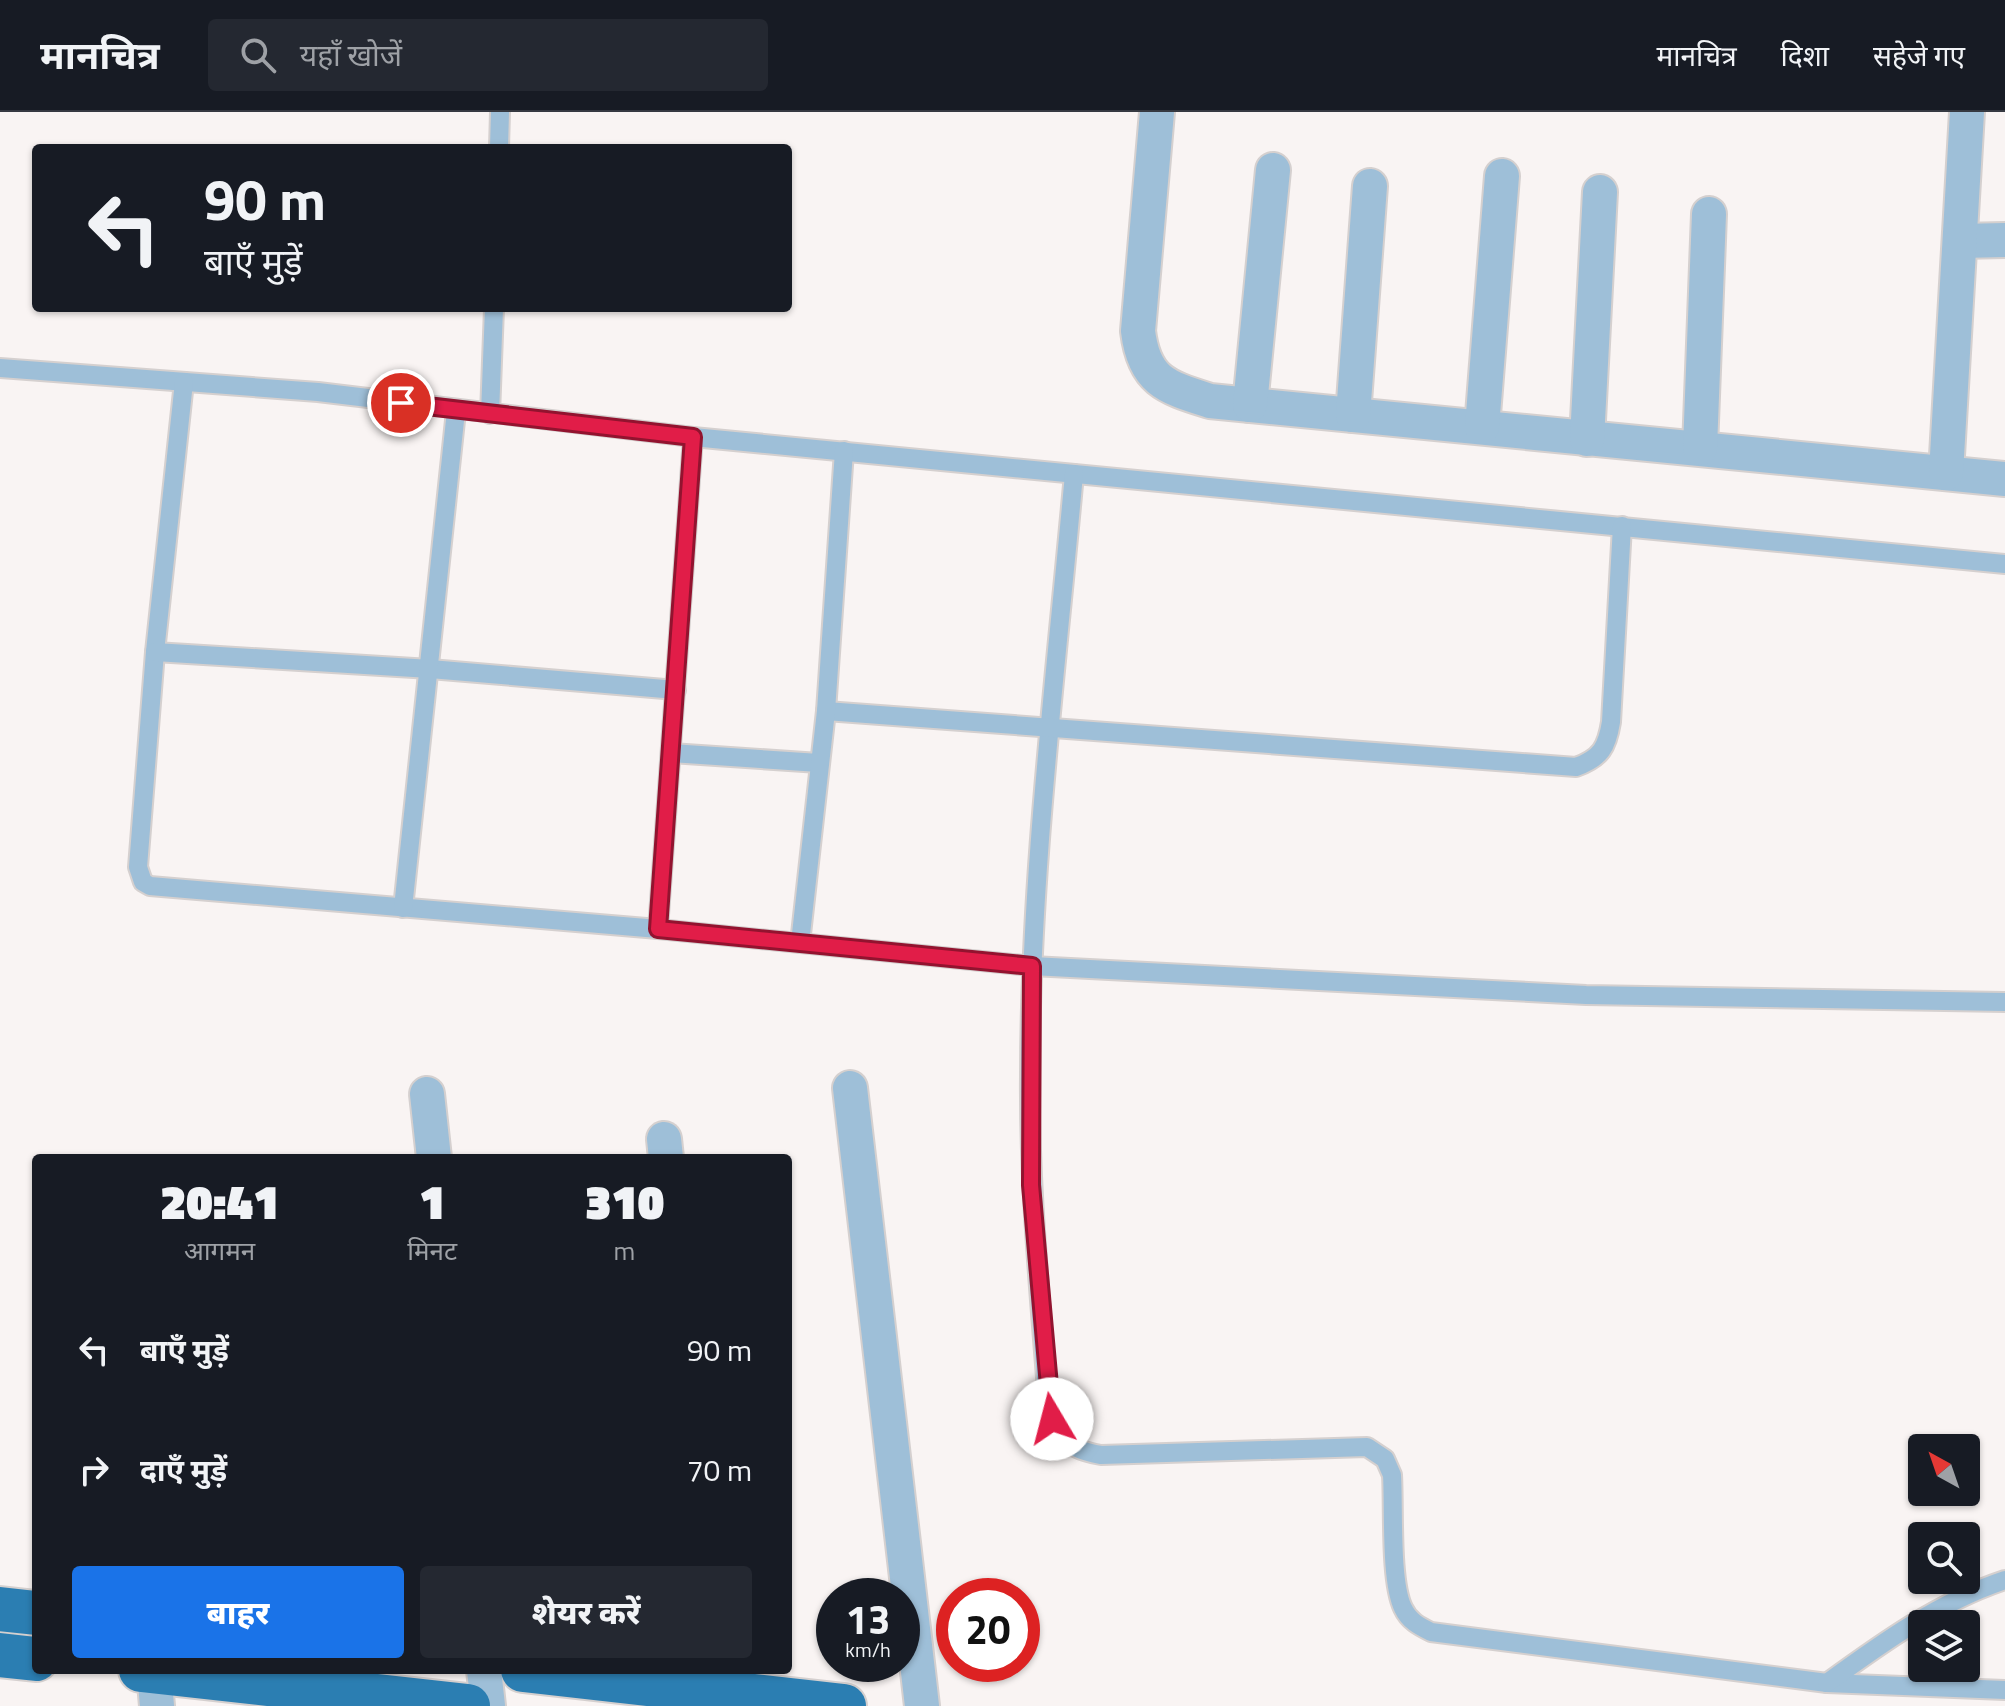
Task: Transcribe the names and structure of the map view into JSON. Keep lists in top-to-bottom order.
{
  "north": "top left",
  "page": {
    "header": "मानचित्र",
    "search": "यहाँ खोजें",
    "nav": ["मानचित्र", "दिशा", "सहेजे गए"],
    "turn": ["90 m", "बाएँ मुड़ें"],
    "eta": [
      "20:41",
      "आगमन",
      "1",
      "मिनट",
      "310",
      "m"
    ],
    "list": [
      {
        "name": "बाएँ मुड़ें",
        "value": "90 m"
      },
      {
        "name": "दाएँ मुड़ें",
        "value": "70 m"
      }
    ],
    "buttons": ["बाहर", "शेयर करें"],
    "speed": "13 km/h",
    "limit": "20"
  }
}
